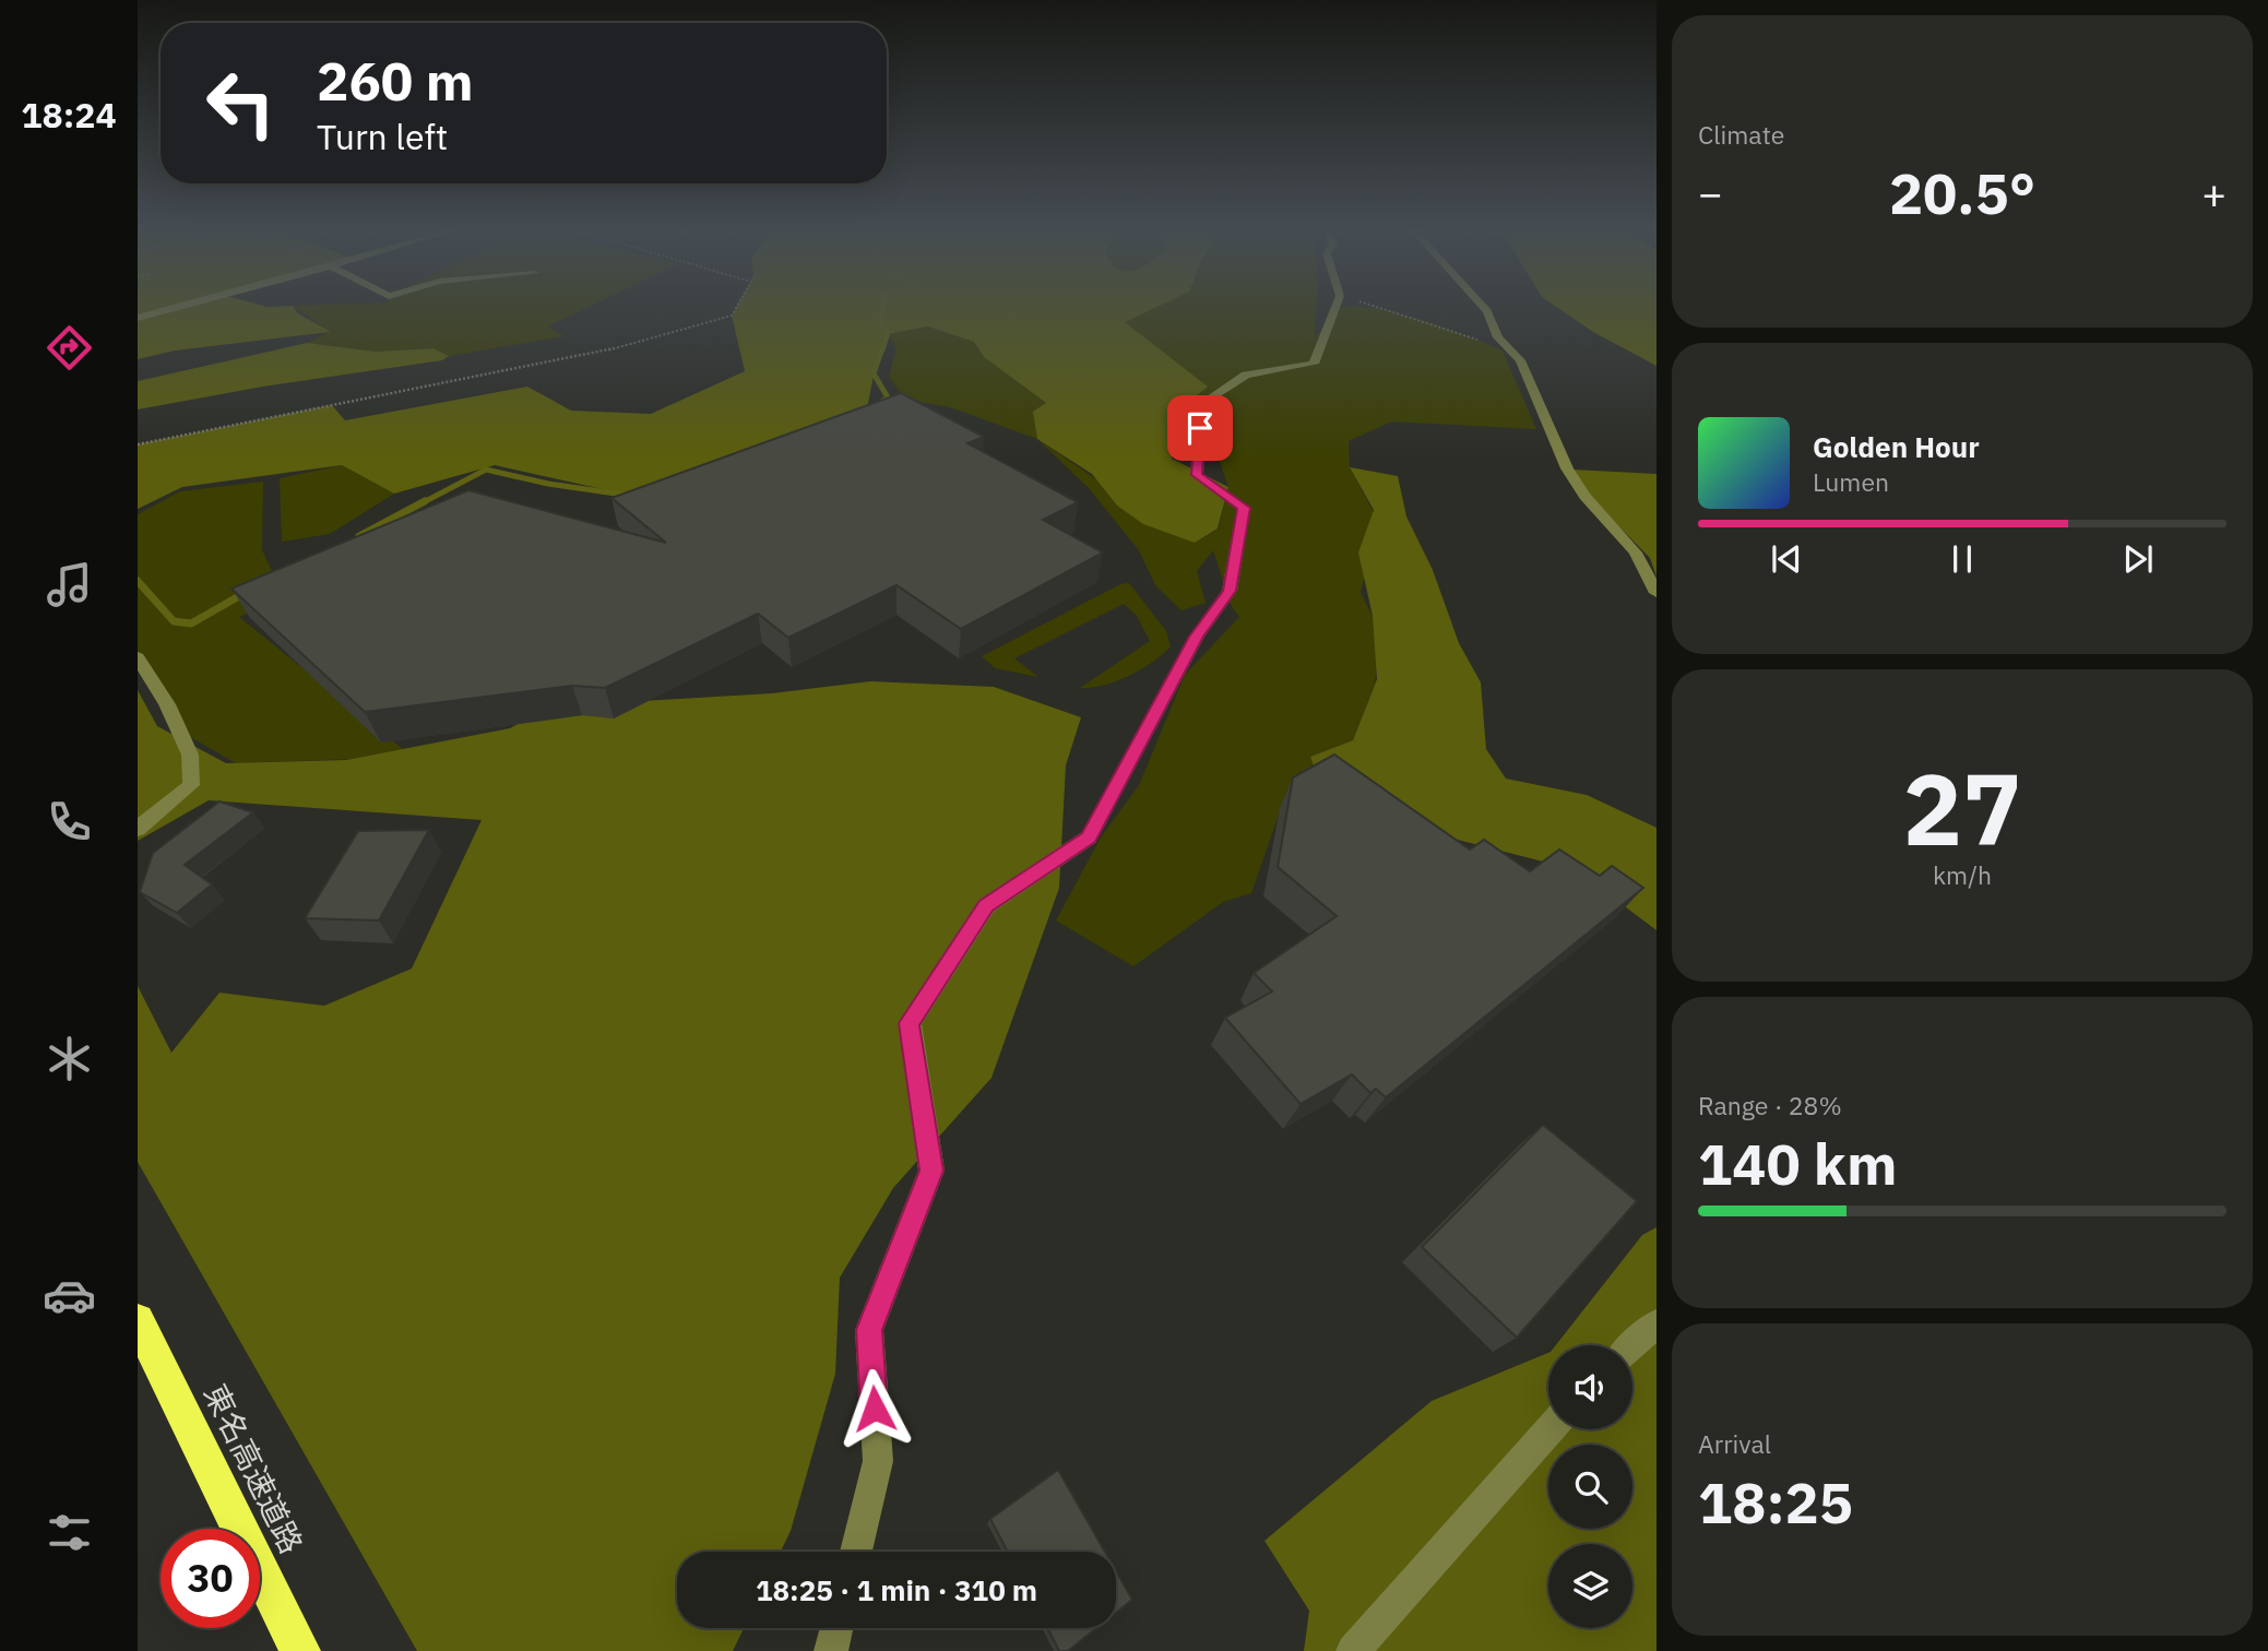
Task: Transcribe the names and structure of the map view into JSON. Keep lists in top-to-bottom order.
{
  "streets": {
    "highway": ["東名高速道路"]
  },
  "page": {
    "tabs": "18:24",
    "tile": [
      "Climate",
      ["27", "km/h"],
      ["Range · 28%", "140 km"],
      ["Arrival", "18:25"]
    ],
    "turn": ["260 m", "Turn left"],
    "heat": ["−", "20.5°", "+"],
    "song": ["Golden Hour", "Lumen"],
    "limit": "30",
    "trip": "18:25 · 1 min · 310 m"
  }
}
